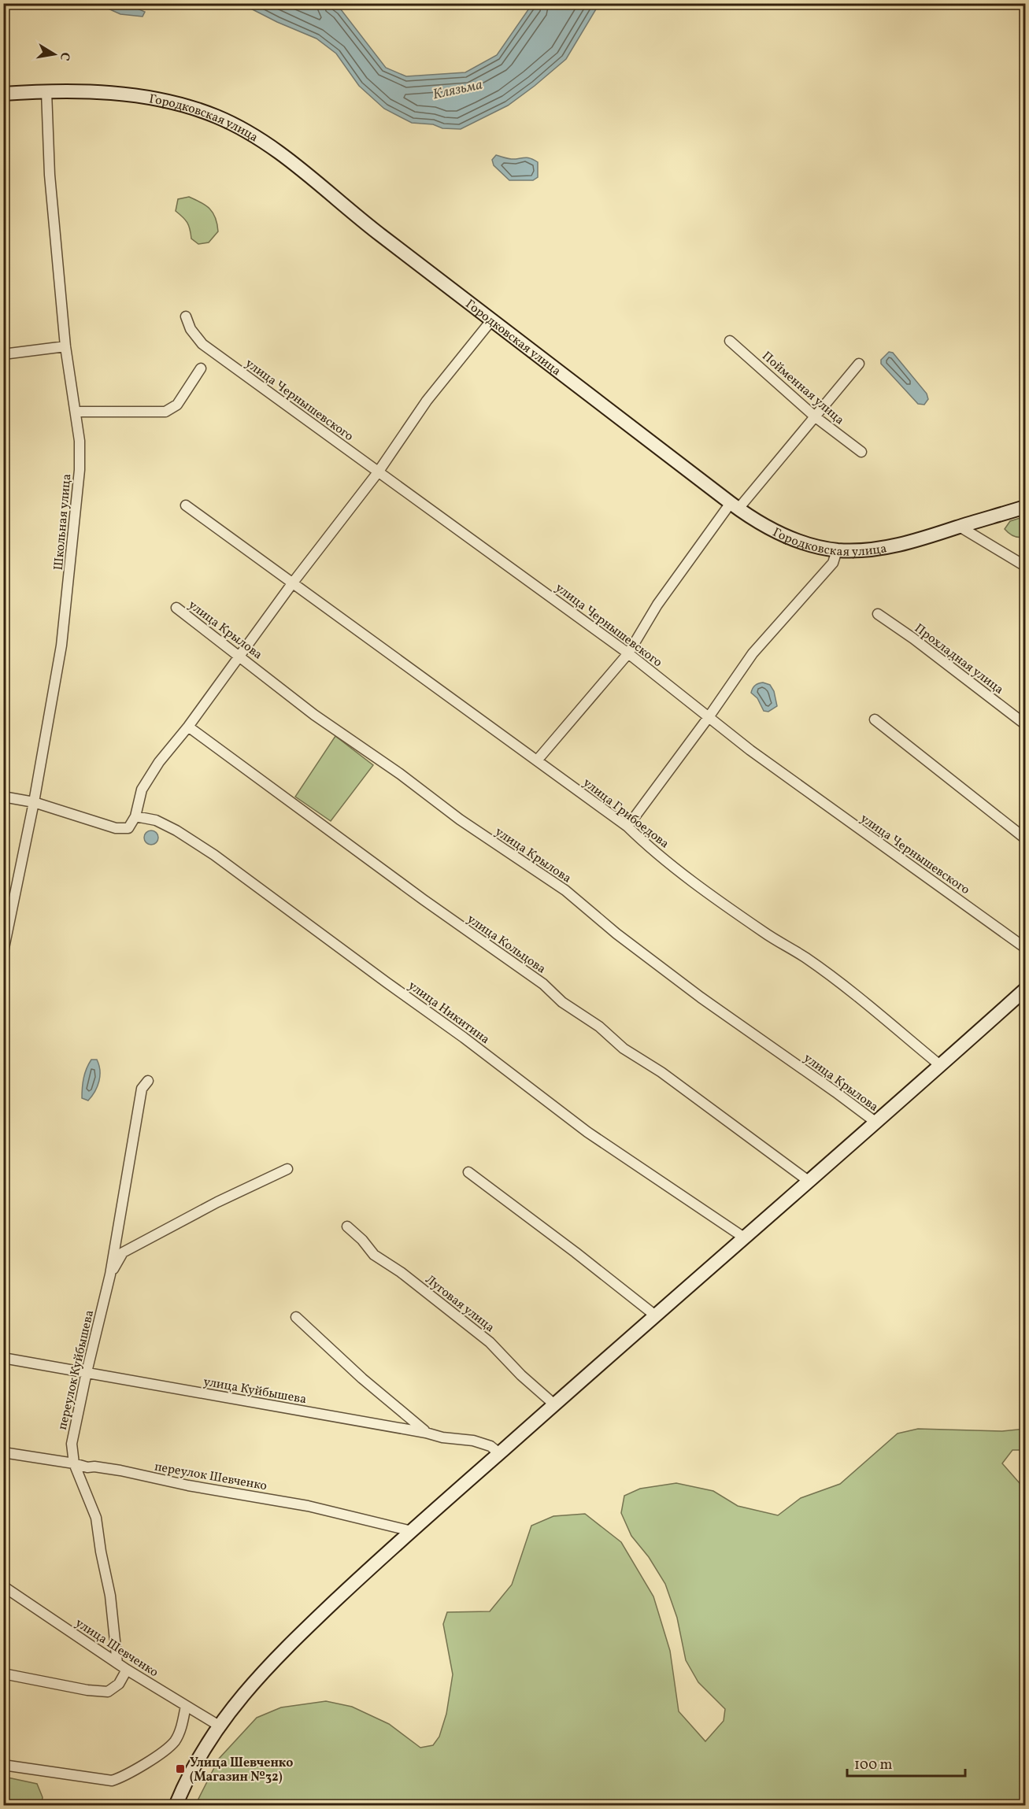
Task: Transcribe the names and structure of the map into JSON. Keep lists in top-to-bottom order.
{
  "streets": {
    "street": [
      "Городковская улица",
      "Пойменная улица",
      "улица Чернышевского",
      "Школьная улица",
      "улица Крылова",
      "Прохладная улица",
      "улица Грибоедова",
      "улица Кольцова",
      "улица Никитина",
      "Луговая улица",
      "переулок Куйбышева",
      "улица Куйбышева",
      "переулок Шевченко",
      "улица Шевченко"
    ]
  },
  "crossings": [
    ["Городковская улица", "Школьная улица"],
    ["переулок Куйбышева", "улица Куйбышева"],
    ["переулок Куйбышева", "переулок Шевченко"],
    ["переулок Куйбышева", "улица Шевченко"]
  ],
  "water": ["Клязьма"],
  "places": {
    "transit": ["Улица Шевченко (Магазин №32)"]
  },
  "scale_bar": "100 m",
  "north": "right"
}
